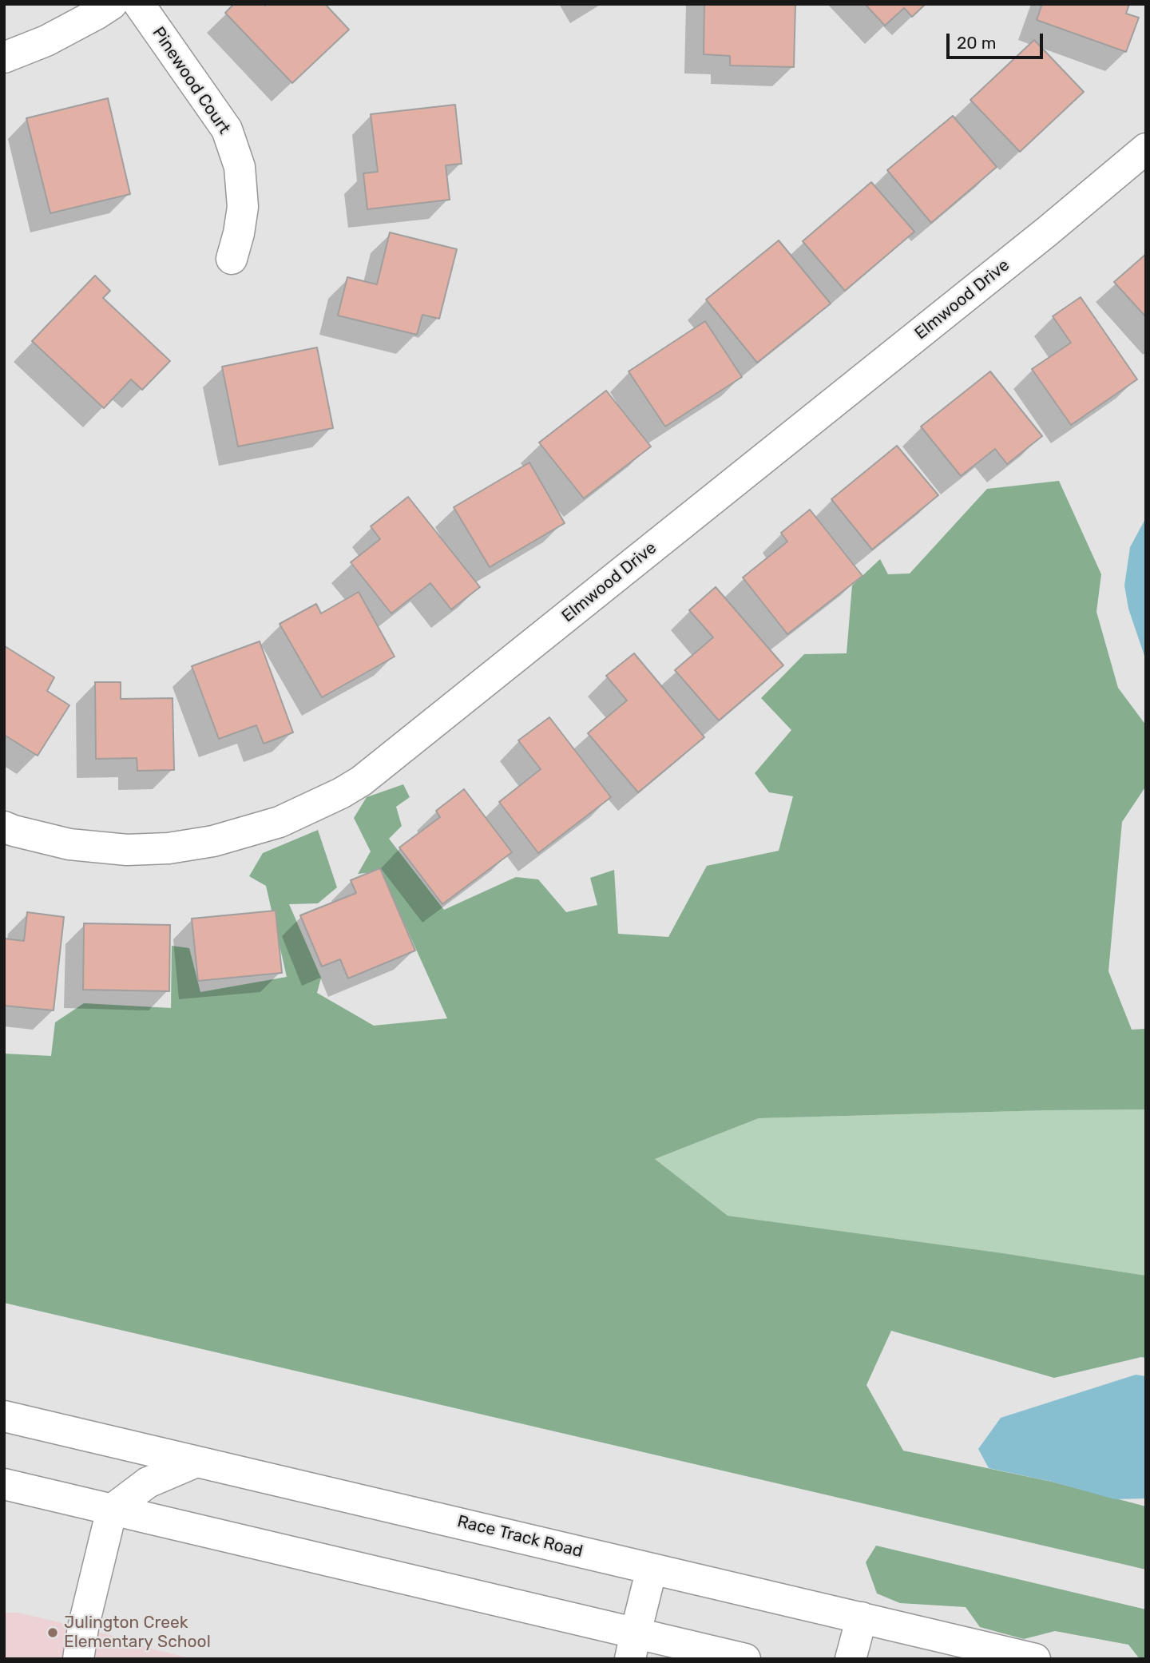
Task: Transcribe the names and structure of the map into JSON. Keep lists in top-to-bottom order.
{
  "streets": {
    "main road": ["Pinewood Court", "Elmwood Drive", "Race Track Road"]
  },
  "places": ["Julington Creek Elementary School"],
  "scale_bar": "20 m"
}
